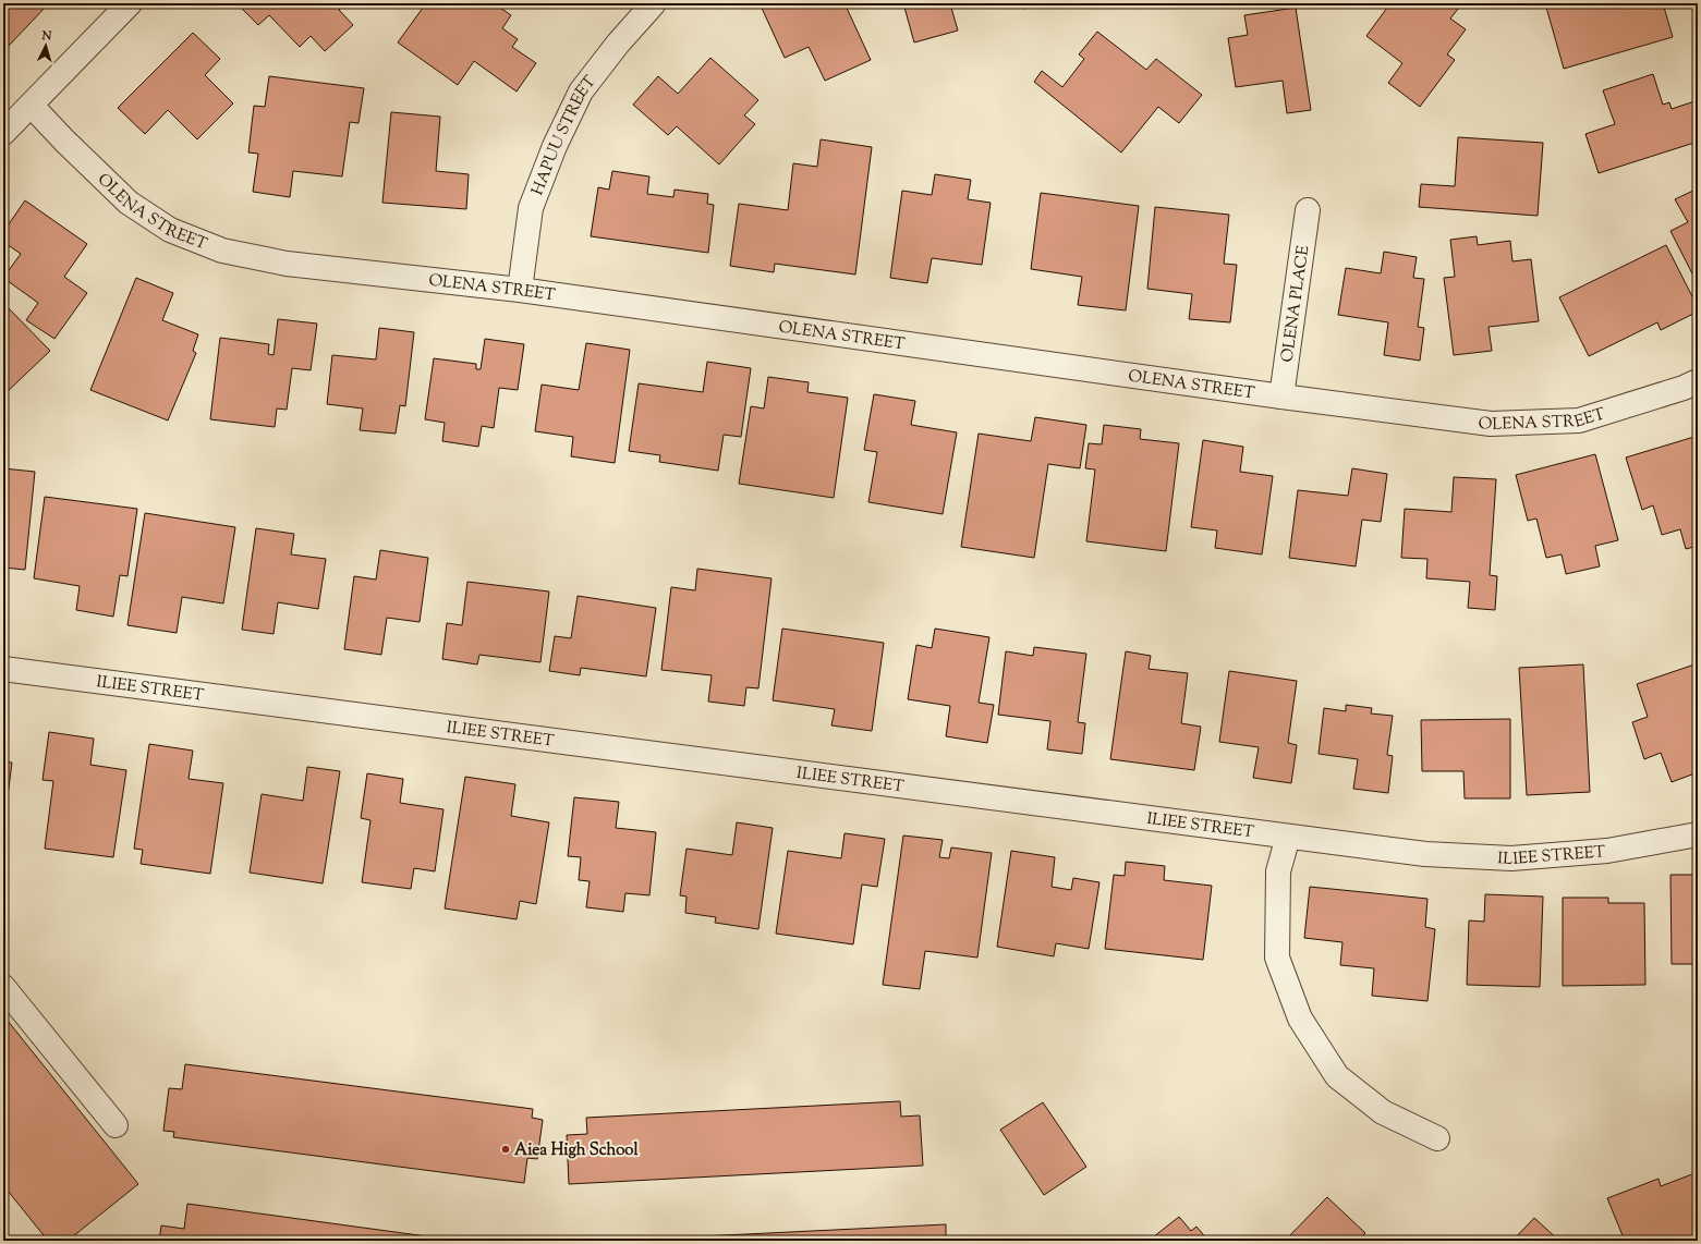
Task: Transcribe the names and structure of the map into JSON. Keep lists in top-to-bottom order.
{
  "streets": {
    "street": [
      "HAPUU STREET",
      "OLENA STREET",
      "OLENA PLACE",
      "ILIEE STREET"
    ]
  },
  "crossings": [
    ["HAPUU STREET", "OLENA STREET"],
    ["OLENA STREET", "OLENA PLACE"]
  ],
  "places": ["Aiea High School"],
  "north": "top"
}
